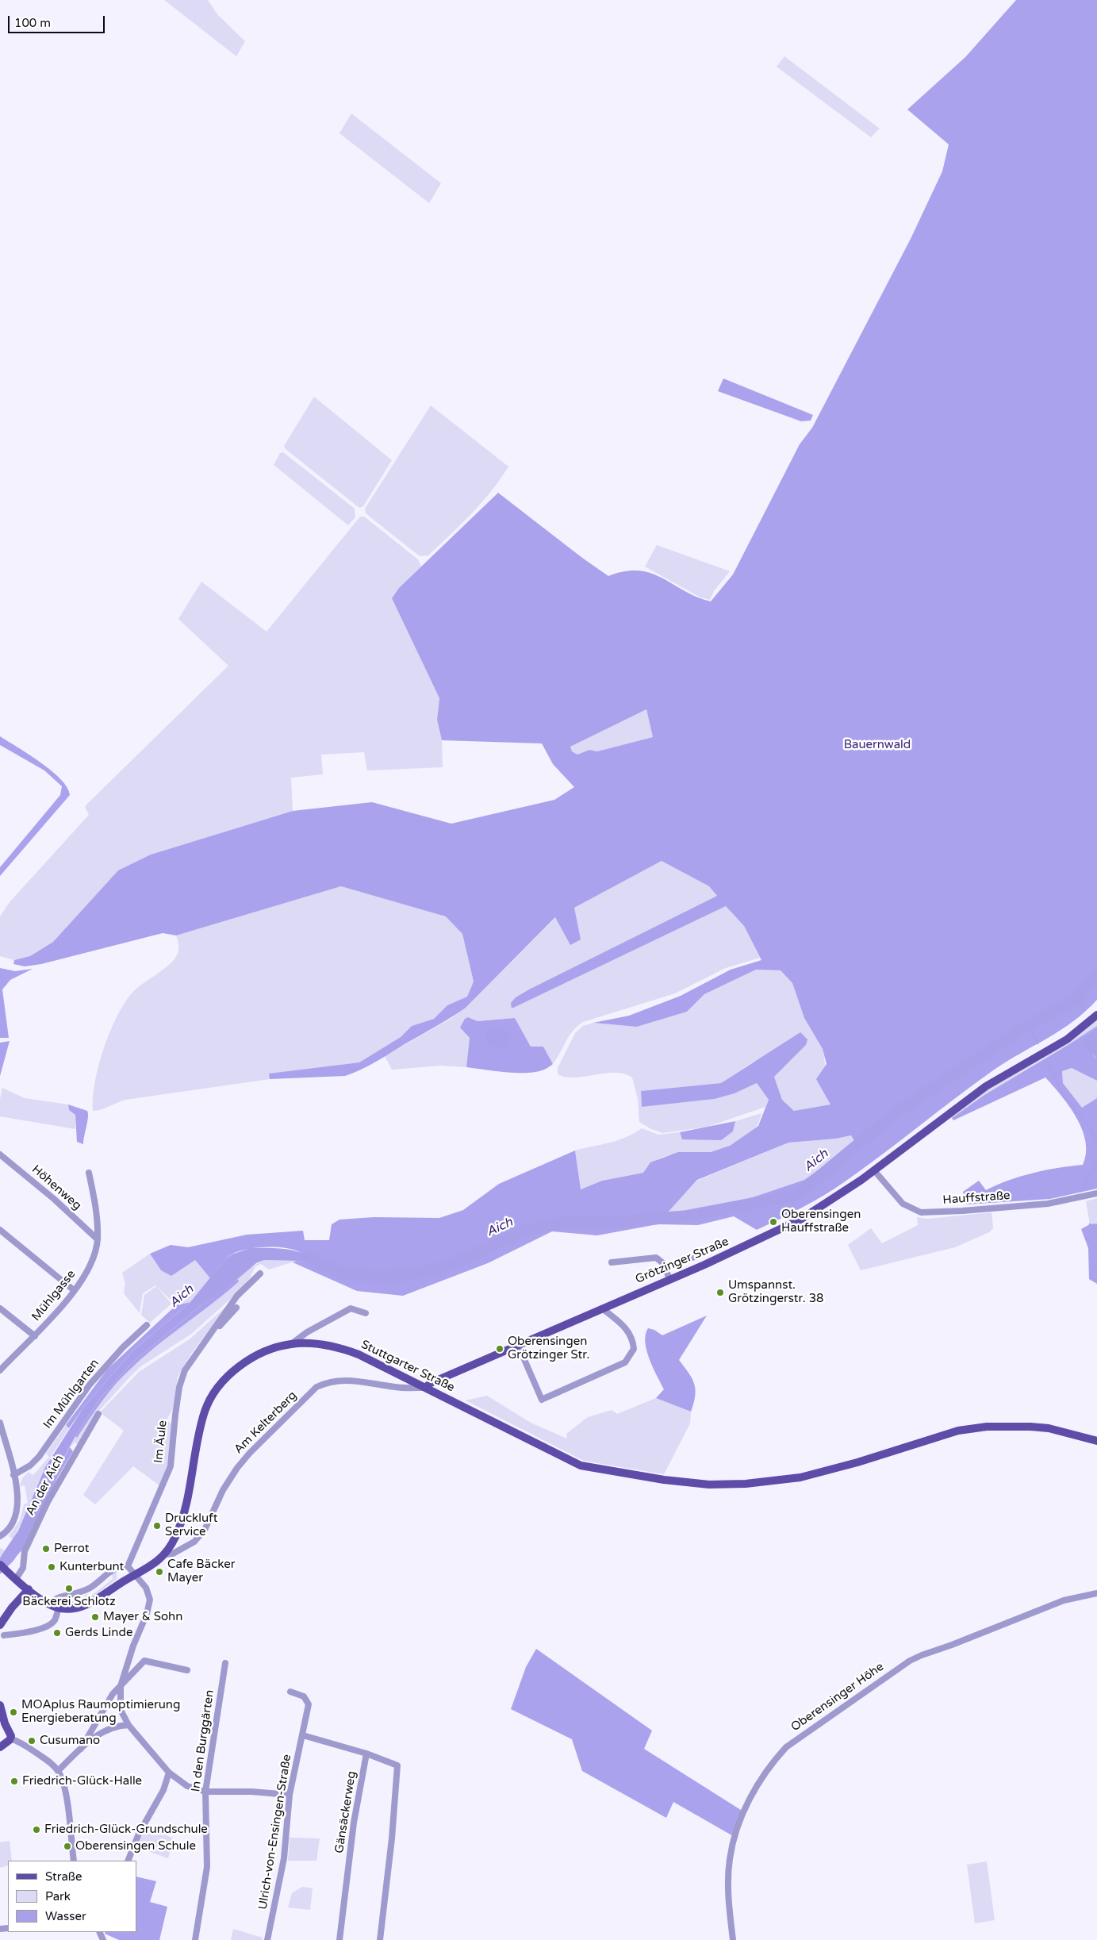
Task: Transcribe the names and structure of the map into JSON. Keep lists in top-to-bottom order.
{
  "streets": {
    "main road": ["Grötzinger Straße", "Stuttgarter Straße"],
    "street": [
      "Höhenweg",
      "Hauffstraße",
      "Mühlgasse",
      "Im Mühlgarten",
      "Am Kelterberg",
      "Im Äule",
      "An der Aich",
      "Oberensinger Höhe",
      "In den Burggärten",
      "Gänsäckerweg",
      "Ulrich-von-Ensingen-Straße"
    ]
  },
  "crossings": [
    ["Höhenweg", "Mühlgasse"],
    ["Hauffstraße", "Grötzinger Straße"],
    ["Grötzinger Straße", "Stuttgarter Straße"],
    ["Grötzinger Straße", "Am Kelterberg"],
    ["Stuttgarter Straße", "Am Kelterberg"],
    ["Stuttgarter Straße", "An der Aich"]
  ],
  "water": ["Aich"],
  "parks": ["Bauernwald"],
  "places": [
    "Oberensingen Hauffstraße",
    "Umspannst. Grötzingerstr. 38",
    "Oberensingen Grötzinger Str.",
    "Druckluft Service",
    "Perrot",
    "Kunterbunt",
    "Cafe Bäcker Mayer",
    "Bäckerei Schlotz",
    "Mayer & Sohn",
    "Gerds Linde",
    "MOAplus Raumoptimierung Energieberatung",
    "Cusumano",
    "Friedrich-Glück-Halle",
    "Friedrich-Glück-Grundschule",
    "Oberensingen Schule"
  ],
  "legend": ["Straße", "Park", "Wasser"],
  "scale_bar": "100 m"
}
